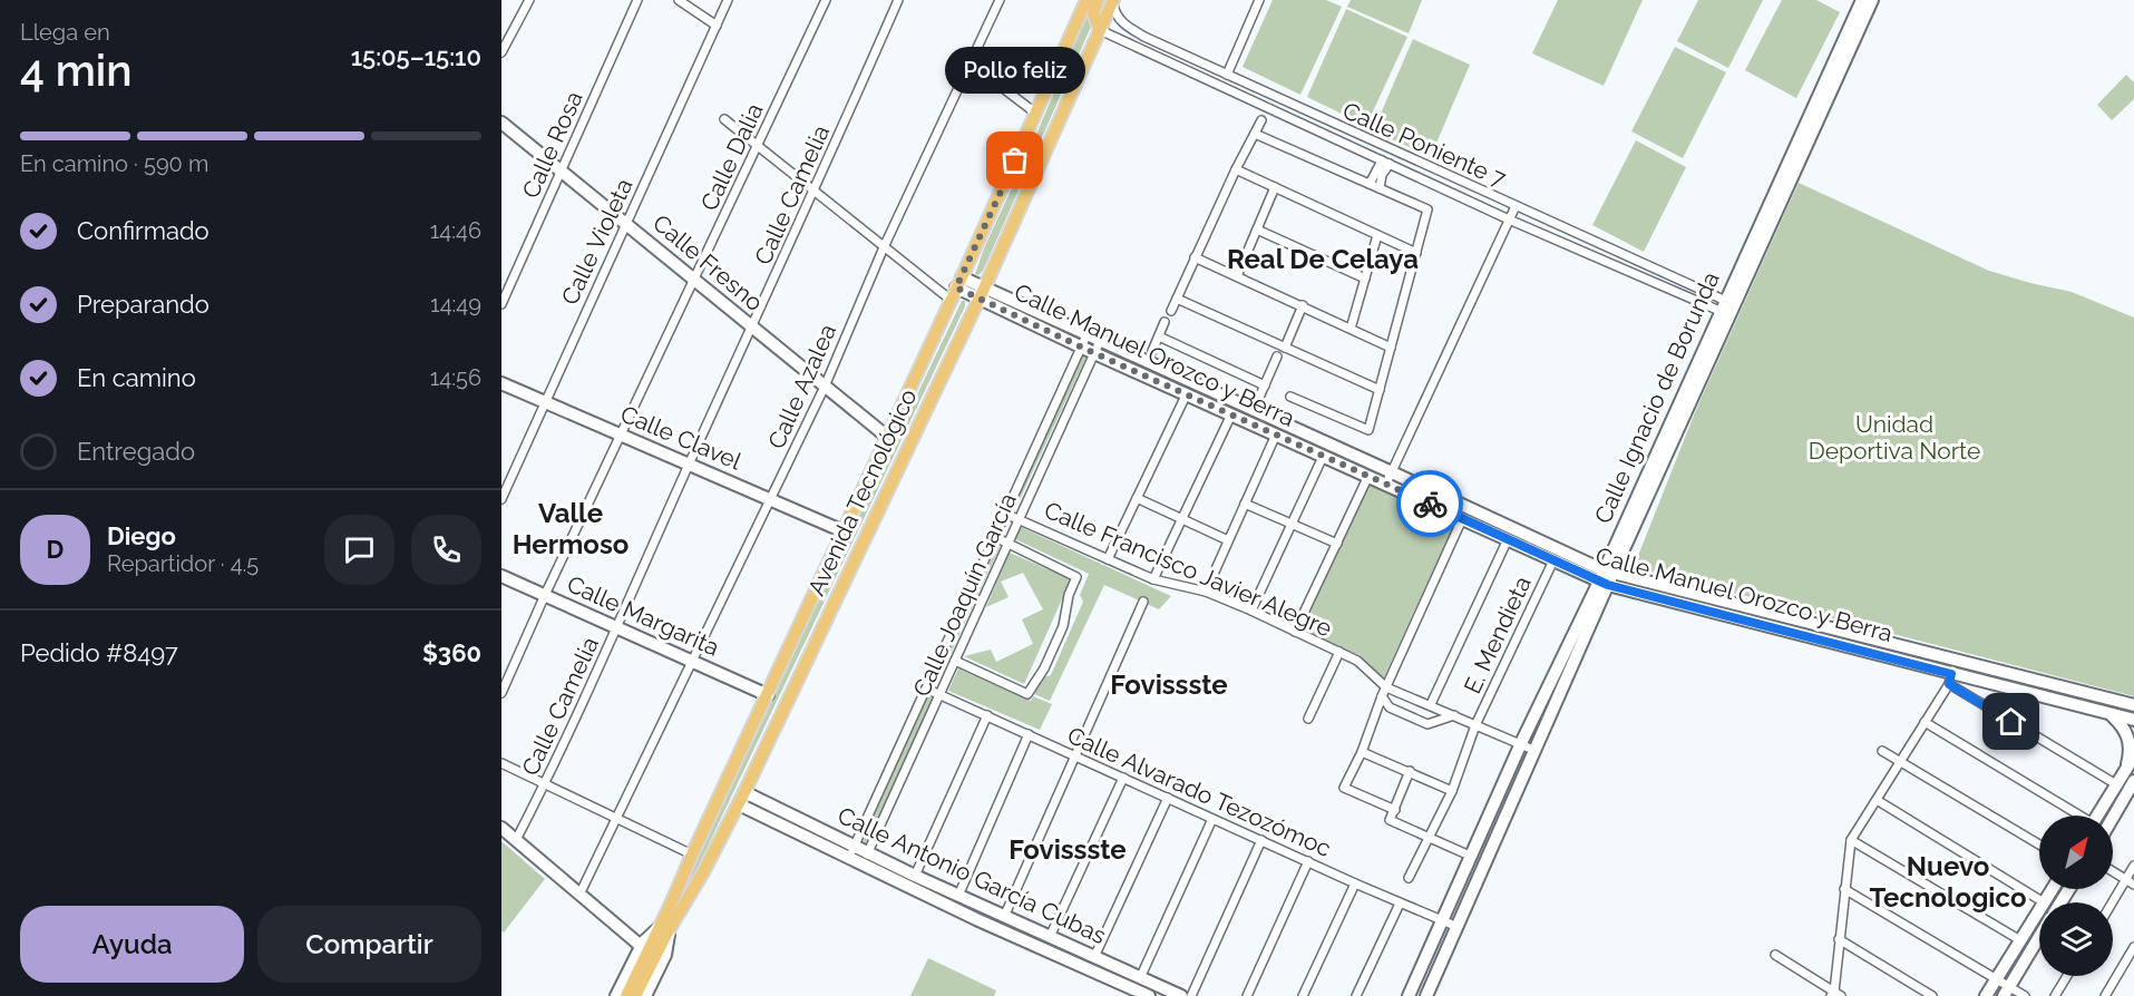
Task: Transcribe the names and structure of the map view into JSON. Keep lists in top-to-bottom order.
{
  "streets": {
    "main road": ["Avenida Tecnológico"],
    "street": [
      "Calle Rosa",
      "Calle Poniente 7",
      "Calle Dalia",
      "Calle Camelia",
      "Calle Violeta",
      "Calle Fresno",
      "Calle Manuel Orozco y Berra",
      "Calle Azalea",
      "Calle Ignacio de Borunda",
      "Calle Clavel",
      "Calle Francisco Javier Alegre",
      "Calle Joaquín García",
      "Calle Margarita",
      "E. Mendieta",
      "Calle Alvarado Tezozómoc",
      "Calle Antonio García Cubas"
    ]
  },
  "crossings": [
    ["Calle Rosa", "Calle Fresno"],
    ["Calle Poniente 7", "Calle Ignacio de Borunda"],
    ["Calle Poniente 7", "Avenida Tecnológico"],
    ["Calle Dalia", "Calle Fresno"],
    ["Calle Dalia", "Calle Clavel"],
    ["Calle Dalia", "Calle Margarita"],
    ["Calle Camelia", "Calle Fresno"],
    ["Calle Camelia", "Calle Clavel"],
    ["Calle Camelia", "Calle Margarita"],
    ["Calle Violeta", "Calle Fresno"],
    ["Calle Violeta", "Calle Clavel"],
    ["Calle Fresno", "Calle Azalea"],
    ["Calle Fresno", "Avenida Tecnológico"],
    ["Calle Manuel Orozco y Berra", "Calle Ignacio de Borunda"],
    ["Calle Manuel Orozco y Berra", "Avenida Tecnológico"],
    ["Calle Manuel Orozco y Berra", "Calle Joaquín García"],
    ["Calle Manuel Orozco y Berra", "E. Mendieta"],
    ["Calle Azalea", "Calle Clavel"],
    ["Calle Azalea", "Calle Margarita"],
    ["Calle Ignacio de Borunda", "Calle Francisco Javier Alegre"],
    ["Calle Ignacio de Borunda", "Calle Alvarado Tezozómoc"],
    ["Calle Clavel", "Avenida Tecnológico"],
    ["Avenida Tecnológico", "Calle Margarita"],
    ["Avenida Tecnológico", "Calle Antonio García Cubas"],
    ["Calle Francisco Javier Alegre", "Calle Joaquín García"],
    ["Calle Francisco Javier Alegre", "E. Mendieta"],
    ["Calle Joaquín García", "Calle Alvarado Tezozómoc"],
    ["Calle Joaquín García", "Calle Antonio García Cubas"]
  ],
  "districts": [
    "Real De Celaya",
    "Valle Hermoso",
    "Fovissste",
    "Fovissste",
    "Nuevo Tecnologico"
  ],
  "parks": ["Unidad Deportiva Norte"],
  "places": ["Pollo feliz"],
  "north": "top right",
  "page": {
    "heading": ["4 min", "Llega en", "15:05–15:10"],
    "panel": [
      "Diego",
      "Repartidor · 4.5",
      "Pedido #8497",
      "$360"
    ],
    "bubble": "Pollo feliz",
    "bar": "En camino · 590 m",
    "list": [
      ["Confirmado", "14:46"],
      ["Preparando", "14:49"],
      ["En camino", "14:56"],
      "Entregado"
    ],
    "round": "D",
    "buttons": ["Ayuda", "Compartir"]
  }
}
